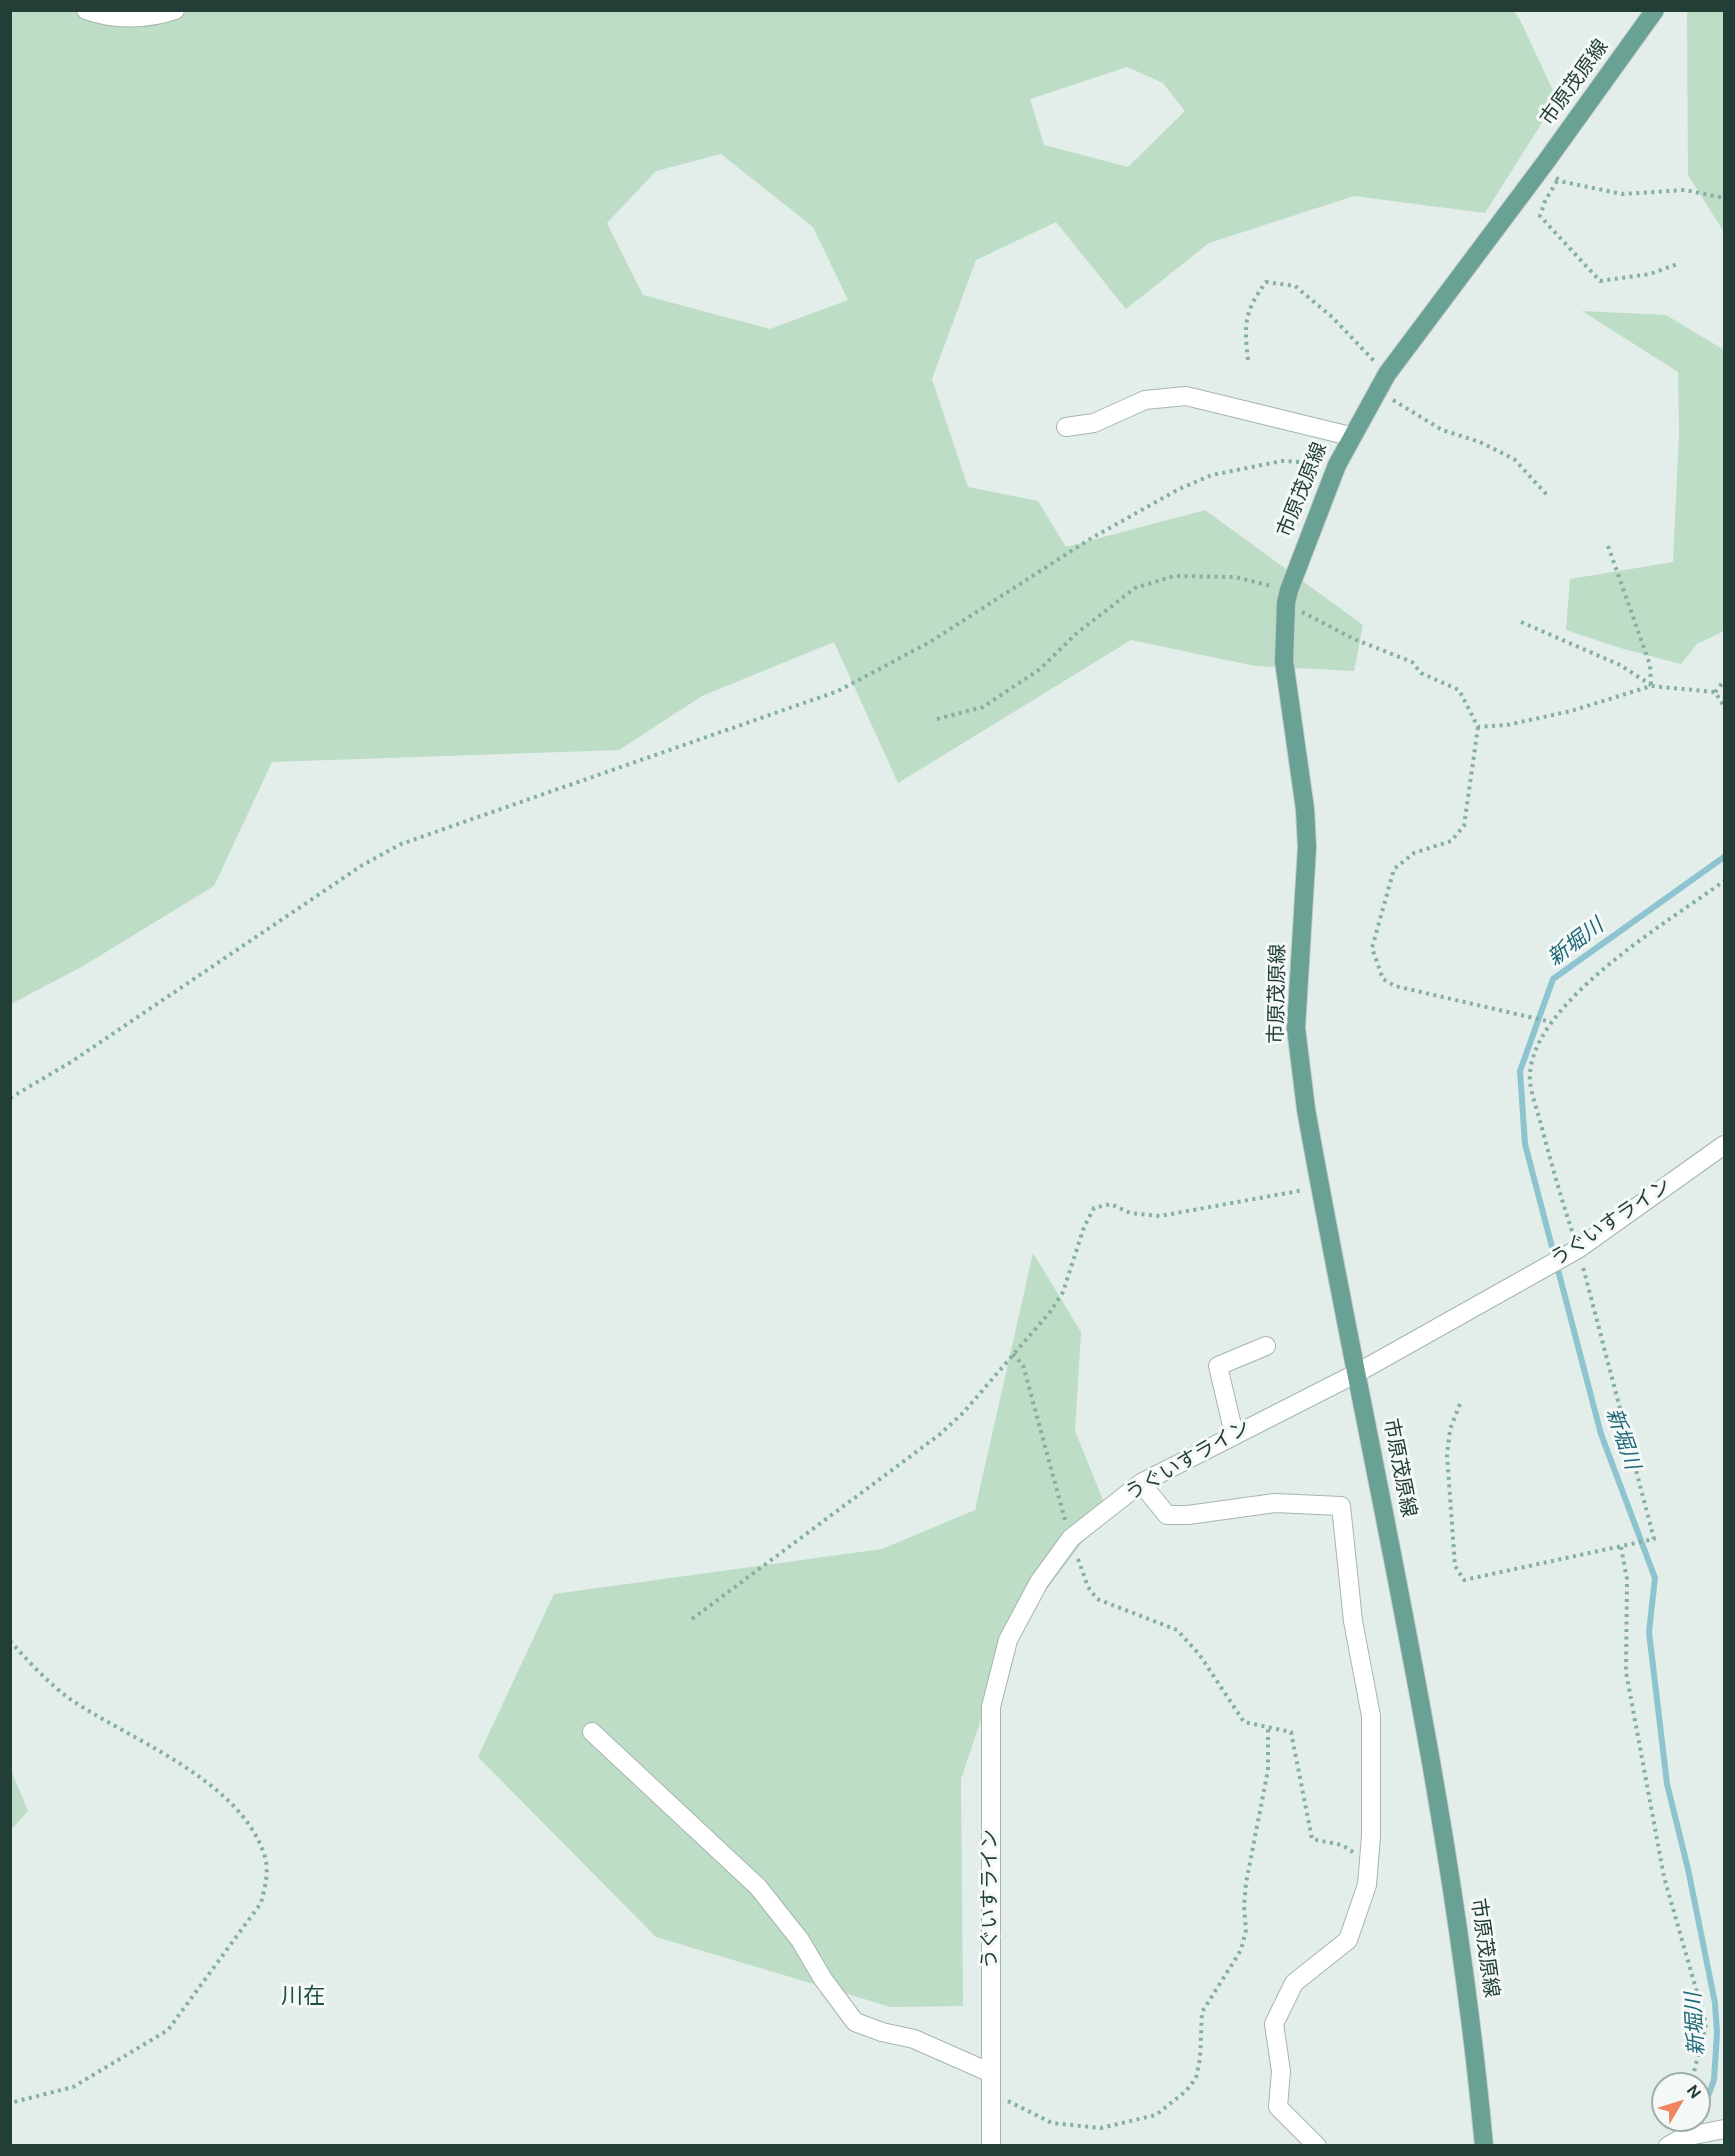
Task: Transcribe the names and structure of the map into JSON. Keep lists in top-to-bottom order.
{
  "streets": {
    "main road": ["市原茂原線"],
    "street": ["うぐいすライン"]
  },
  "crossings": [
    ["市原茂原線", "うぐいすライン"]
  ],
  "districts": ["川在"],
  "water": ["新堀川"],
  "north": "top right"
}
